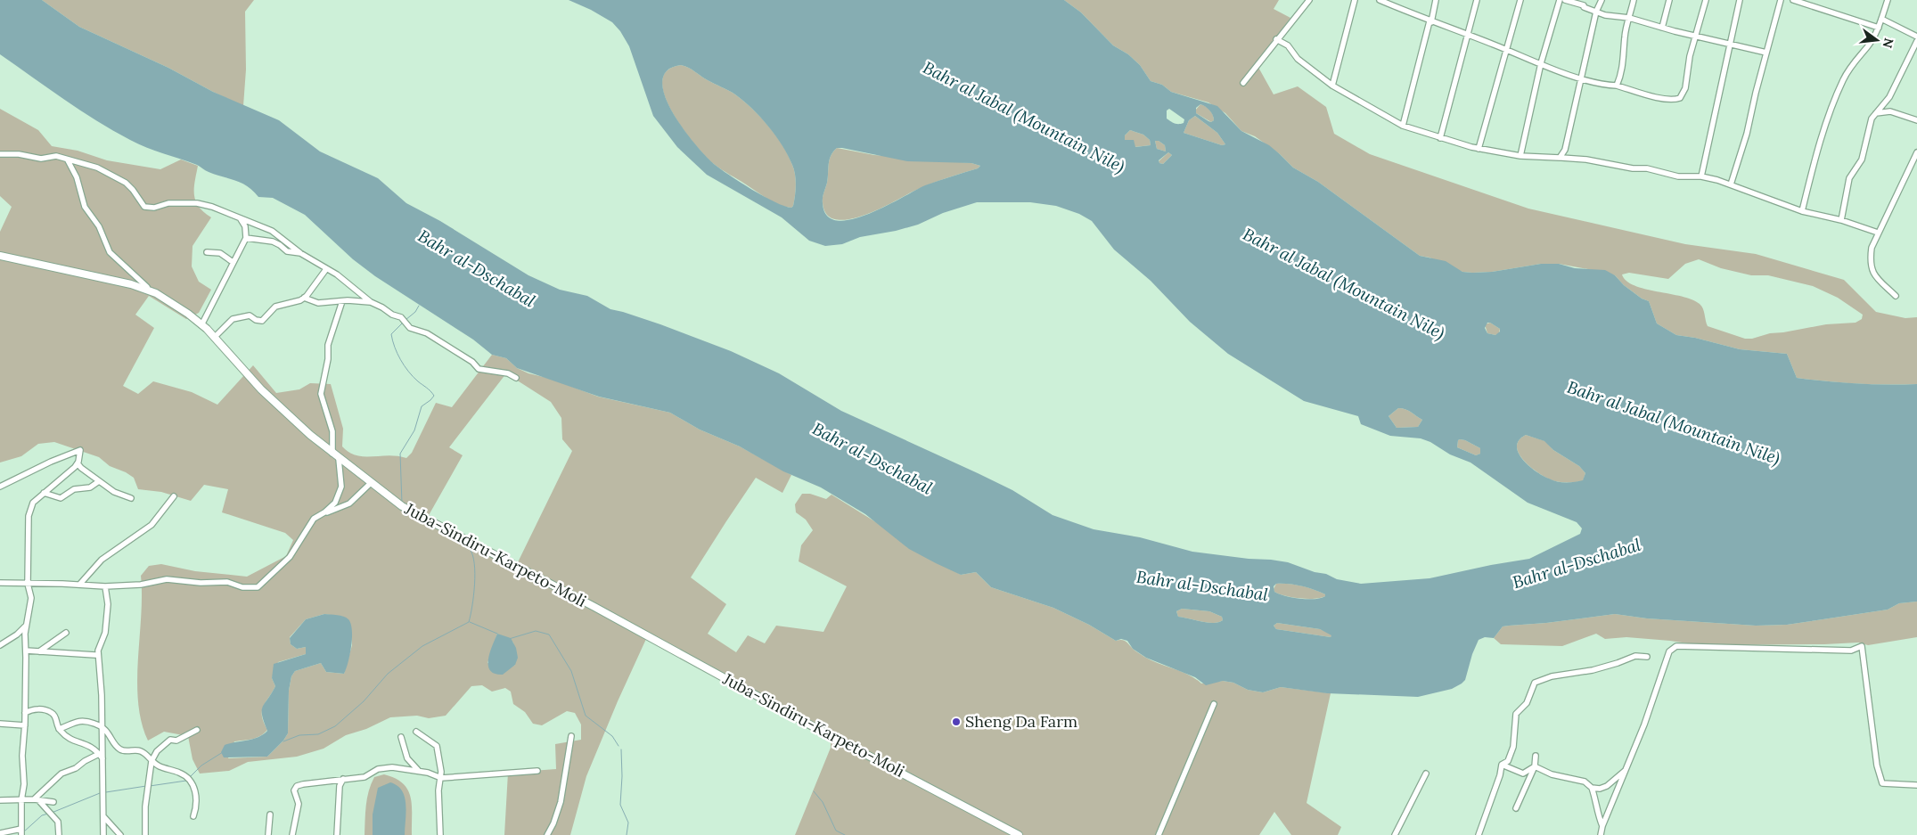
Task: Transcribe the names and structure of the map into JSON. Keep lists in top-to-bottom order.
{
  "streets": {
    "main road": ["Juba-Sindiru-Karpeto-Moli"]
  },
  "water": ["Bahr al Jabal (Mountain Nile)", "Bahr al-Dschabal"],
  "places": ["Sheng Da Farm"],
  "north": "right"
}
